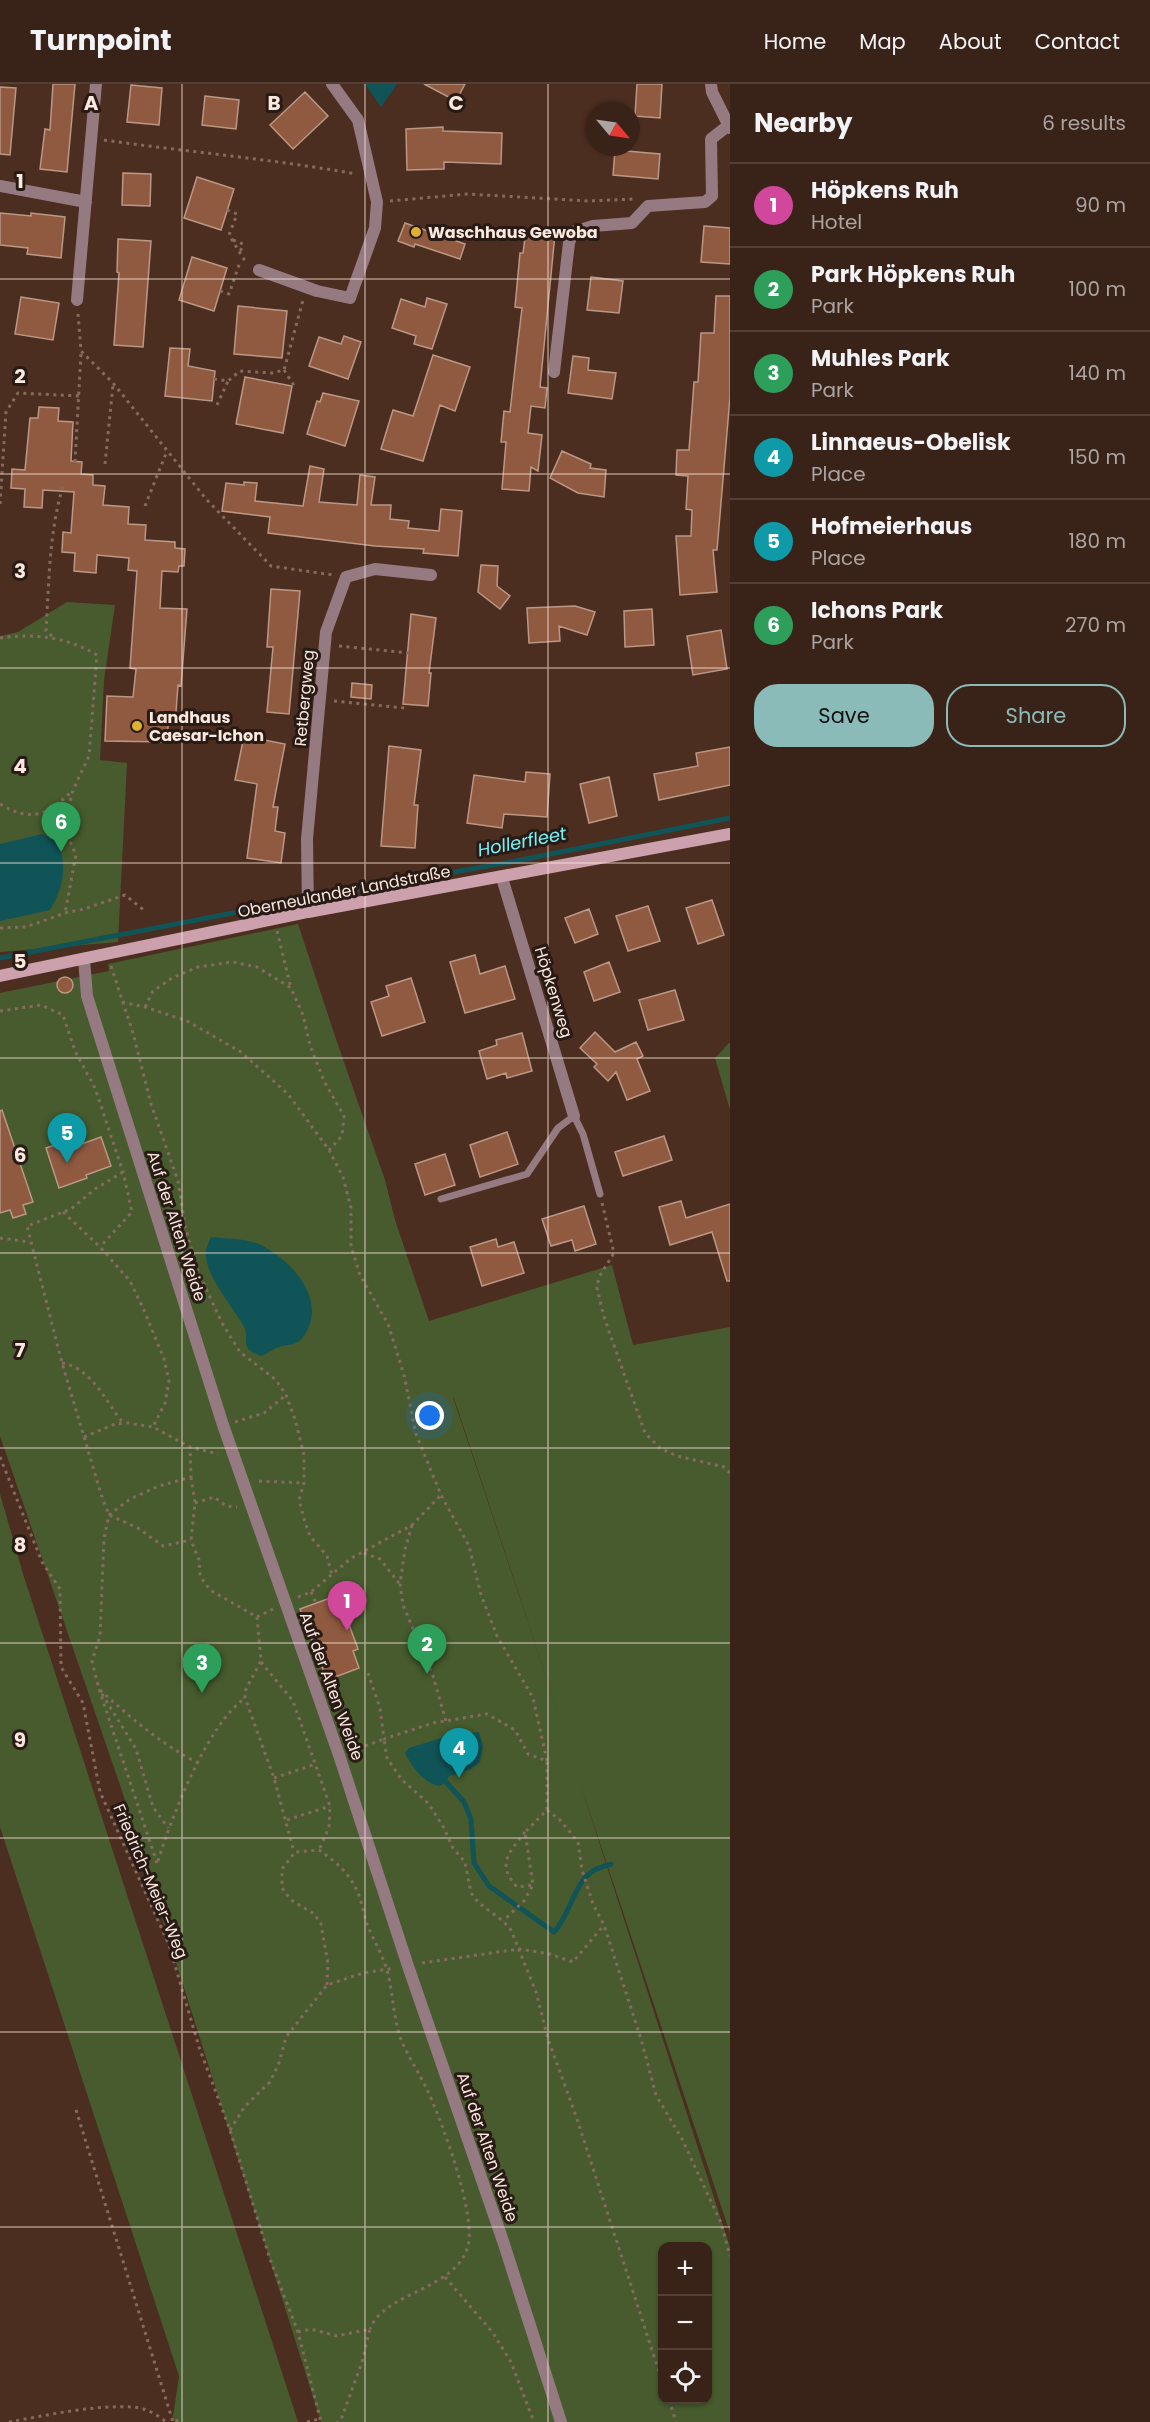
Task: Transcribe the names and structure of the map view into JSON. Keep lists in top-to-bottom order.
{
  "streets": {
    "street": [
      "Retbergweg",
      "Oberneulander Landstraße",
      "Höpkenweg",
      "Auf der Alten Weide"
    ],
    "path": ["Friedrich-Meier-Weg"]
  },
  "crossings": [
    ["Retbergweg", "Oberneulander Landstraße"],
    ["Oberneulander Landstraße", "Höpkenweg"],
    ["Oberneulander Landstraße", "Auf der Alten Weide"]
  ],
  "water": ["Hollerfleet"],
  "places": ["Waschhaus Gewoba", "Landhaus Caesar-Ichon"],
  "north": "bottom right",
  "page": {
    "header": "Turnpoint",
    "nav": [
      "Home",
      "Map",
      "About",
      "Contact"
    ],
    "heading": ["Nearby", "6 results"],
    "list": [
      {
        "mark": "1",
        "name": "Höpkens Ruh",
        "note": "Hotel",
        "value": "90 m"
      },
      {
        "mark": "2",
        "name": "Park Höpkens Ruh",
        "note": "Park",
        "value": "100 m"
      },
      {
        "mark": "3",
        "name": "Muhles Park",
        "note": "Park",
        "value": "140 m"
      },
      {
        "mark": "4",
        "name": "Linnaeus-Obelisk",
        "note": "Place",
        "value": "150 m"
      },
      {
        "mark": "5",
        "name": "Hofmeierhaus",
        "note": "Place",
        "value": "180 m"
      },
      {
        "mark": "6",
        "name": "Ichons Park",
        "note": "Park",
        "value": "270 m"
      }
    ],
    "buttons": ["Save", "Share"],
    "pins": [
      "6",
      "5",
      "1",
      "2",
      "3",
      "4"
    ],
    "map_buttons": ["+", "−"]
  },
  "grid": {
    "columns": ["A", "B", "C"],
    "rows": [
      "1",
      "2",
      "3",
      "4",
      "5",
      "6",
      "7",
      "8",
      "9"
    ]
  }
}
